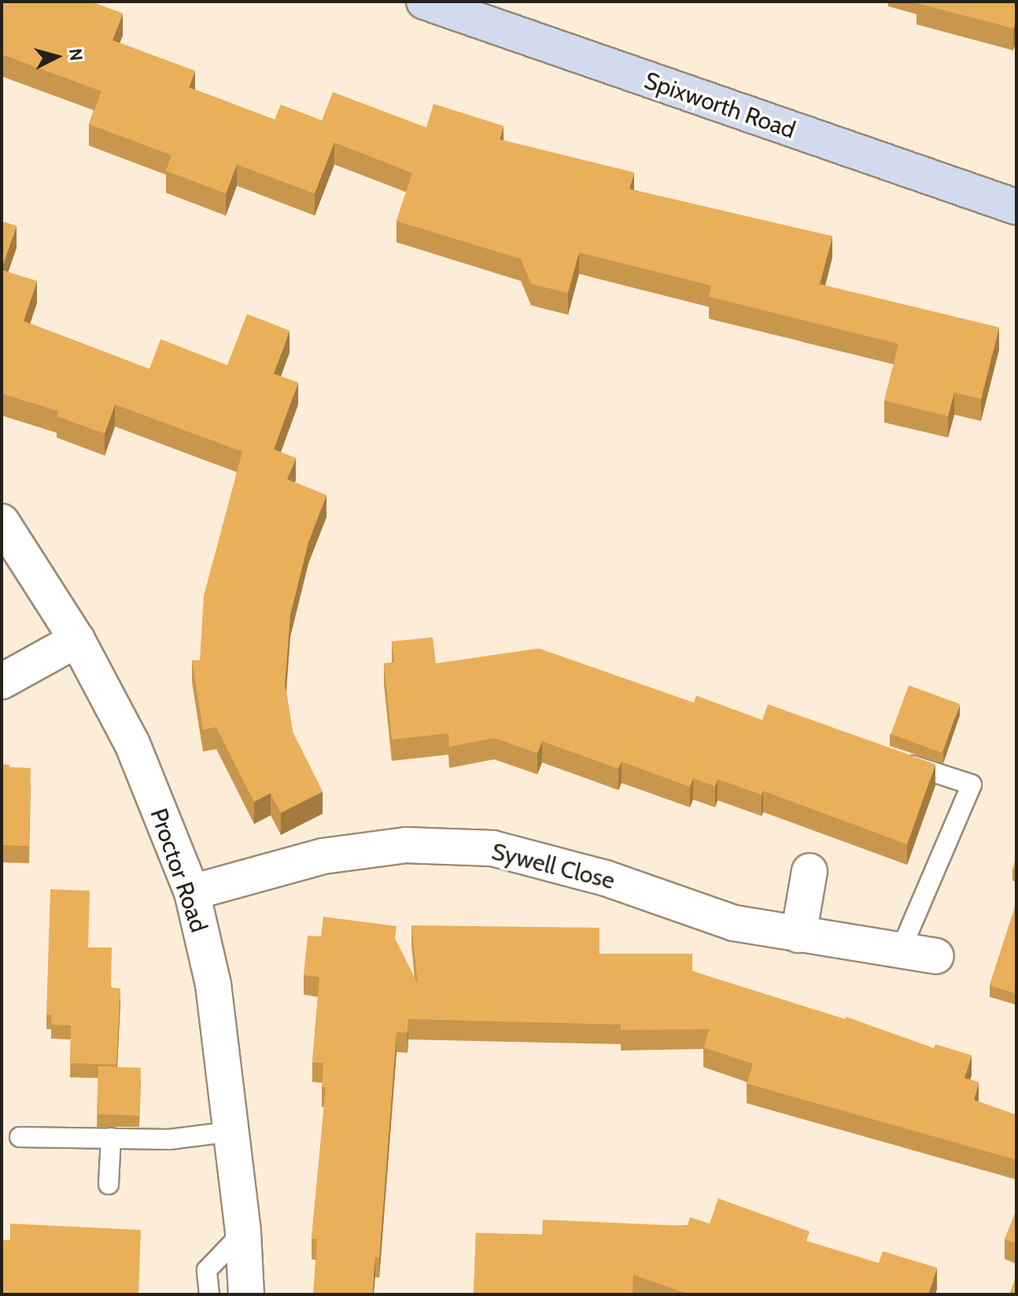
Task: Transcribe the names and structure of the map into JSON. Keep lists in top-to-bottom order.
{
  "streets": {
    "street": ["Spixworth Road", "Sywell Close", "Proctor Road"]
  },
  "crossings": [
    ["Sywell Close", "Proctor Road"]
  ],
  "north": "right"
}
